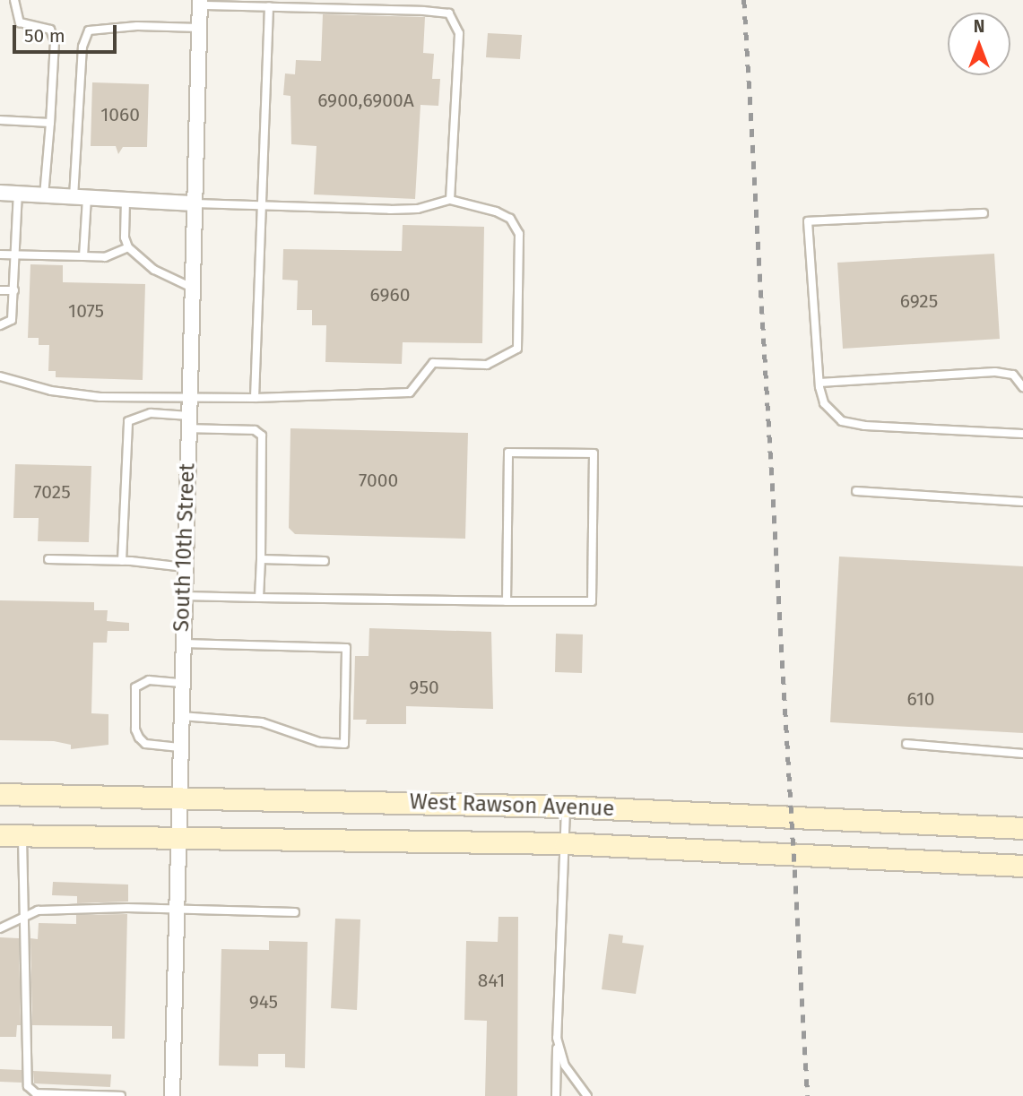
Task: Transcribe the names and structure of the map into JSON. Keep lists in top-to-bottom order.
{
  "streets": {
    "main road": ["West Rawson Avenue"],
    "street": ["South 10th Street"]
  },
  "crossings": [
    ["South 10th Street", "West Rawson Avenue"]
  ],
  "house_numbers": [
    "6900,6900A",
    "1060",
    "6960",
    "6925",
    "1075",
    "7000",
    "7025",
    "950",
    "610",
    "841",
    "945"
  ],
  "scale_bar": "50 m",
  "north": "top"
}
